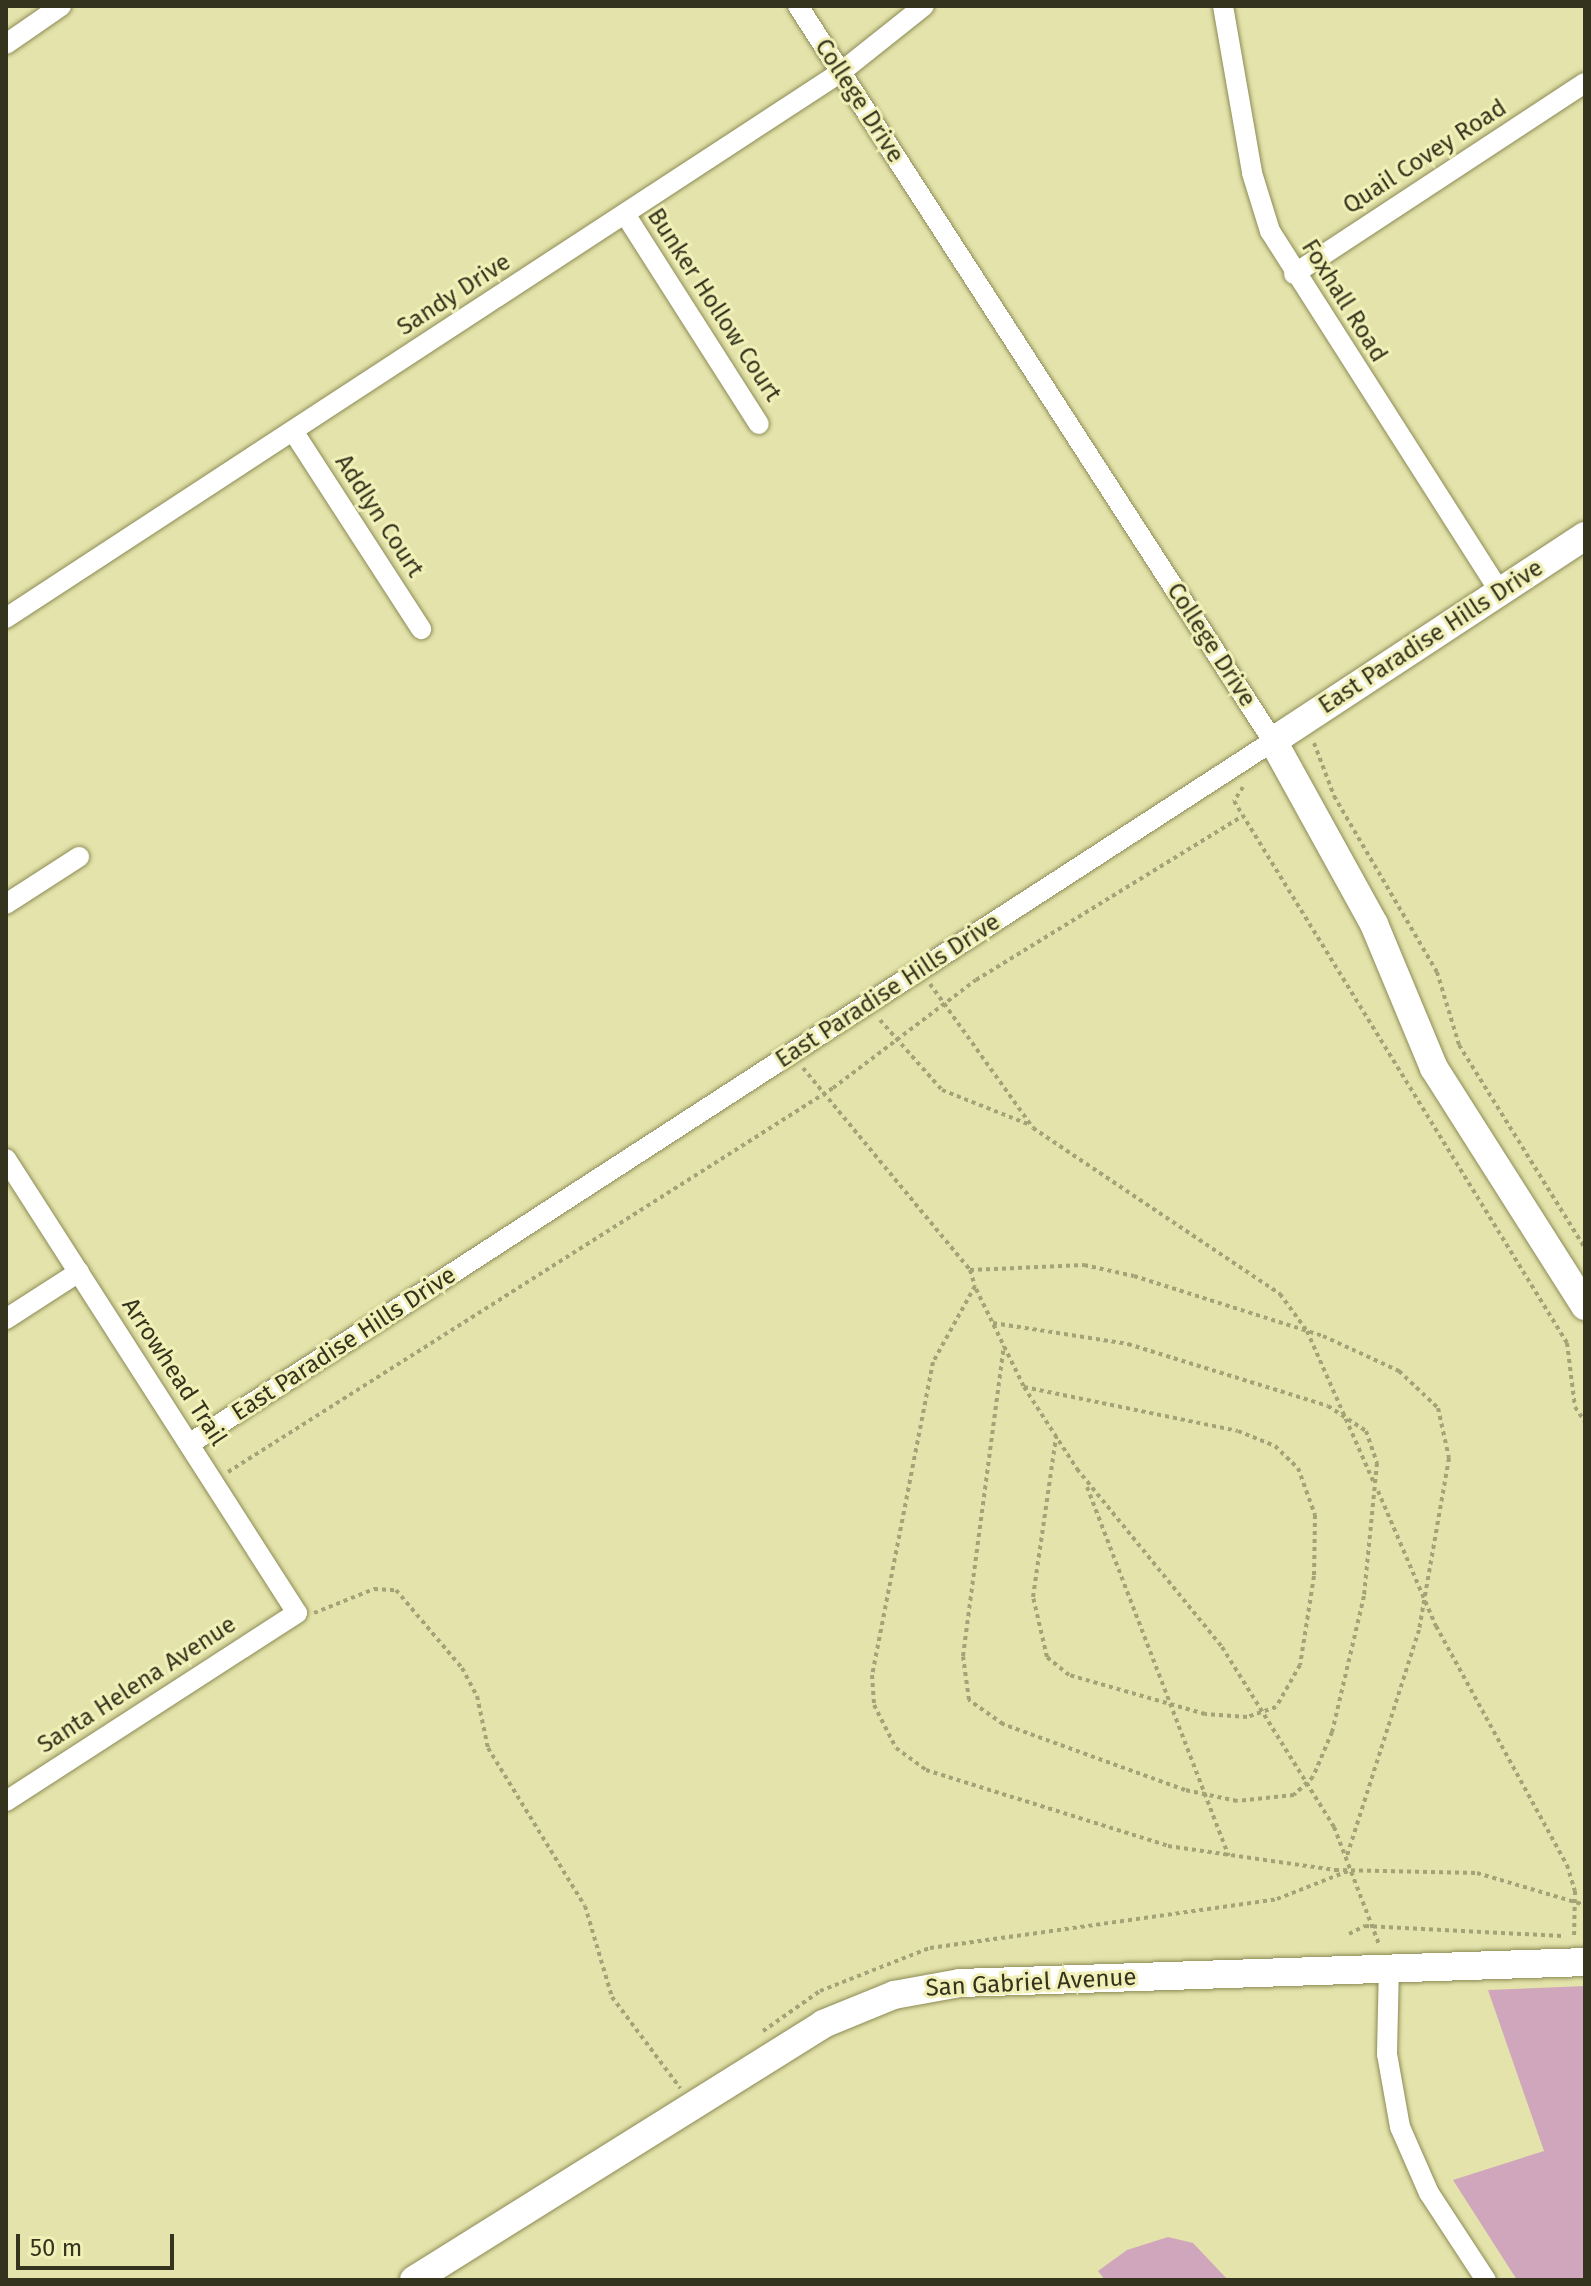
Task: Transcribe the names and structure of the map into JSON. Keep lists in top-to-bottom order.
{
  "streets": {
    "street": [
      "College Drive",
      "Quail Covey Road",
      "Sandy Drive",
      "Foxhall Road",
      "Bunker Hollow Court",
      "Addlyn Court",
      "East Paradise Hills Drive",
      "Arrowhead Trail",
      "Santa Helena Avenue",
      "San Gabriel Avenue"
    ]
  },
  "crossings": [
    ["College Drive", "Sandy Drive"],
    ["College Drive", "East Paradise Hills Drive"],
    ["Quail Covey Road", "Foxhall Road"],
    ["Sandy Drive", "Bunker Hollow Court"],
    ["Sandy Drive", "Addlyn Court"],
    ["Foxhall Road", "East Paradise Hills Drive"],
    ["East Paradise Hills Drive", "Arrowhead Trail"],
    ["Arrowhead Trail", "Santa Helena Avenue"]
  ],
  "scale_bar": "50 m"
}
